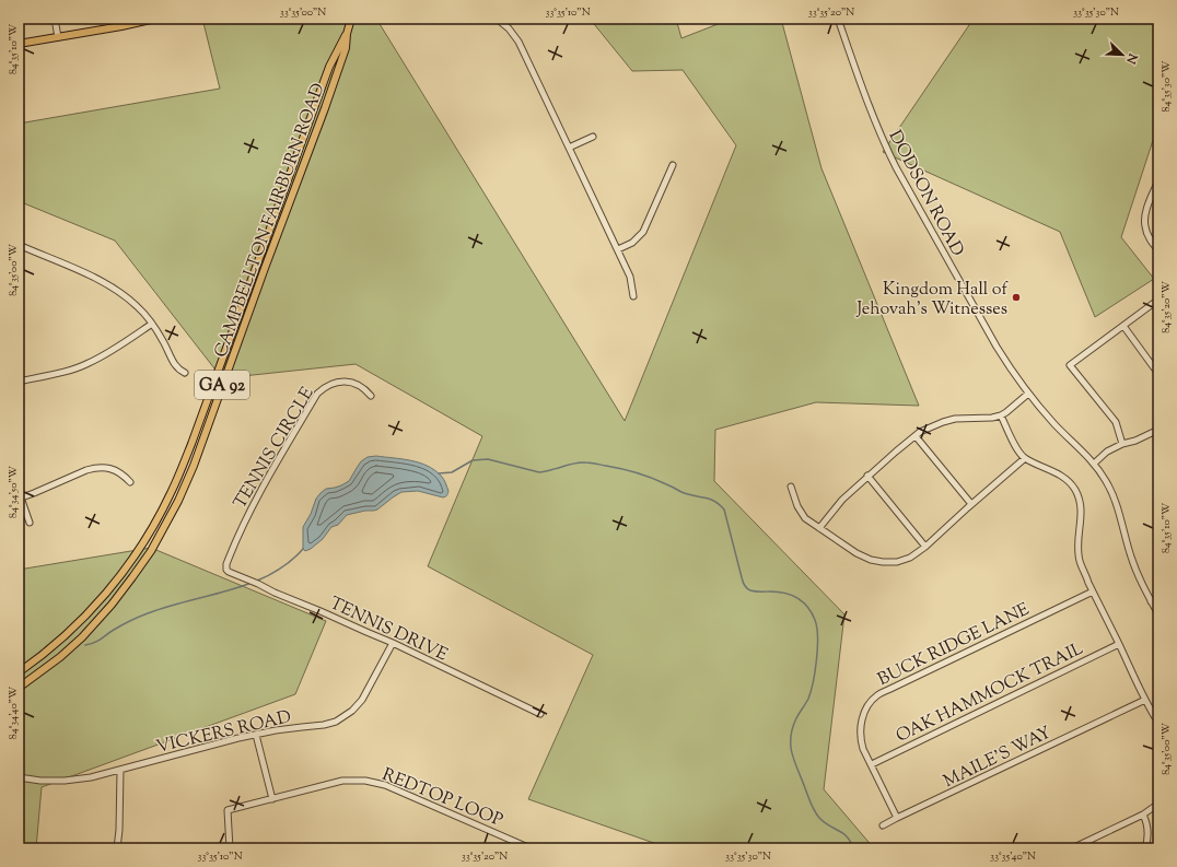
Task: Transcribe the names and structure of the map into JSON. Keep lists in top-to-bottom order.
{
  "streets": {
    "main road": ["CAMPBELLTON FAIRBURN ROAD", "GA 92"],
    "street": [
      "DODSON ROAD",
      "TENNIS CIRCLE",
      "TENNIS DRIVE",
      "BUCK RIDGE LANE",
      "OAK HAMMOCK TRAIL",
      "VICKERS ROAD",
      "MAILE'S WAY",
      "REDTOP LOOP"
    ]
  },
  "crossings": [
    ["TENNIS CIRCLE", "TENNIS DRIVE"],
    ["TENNIS DRIVE", "VICKERS ROAD"],
    ["BUCK RIDGE LANE", "OAK HAMMOCK TRAIL"],
    ["BUCK RIDGE LANE", "MAILE'S WAY"]
  ],
  "places": ["Kingdom Hall of Jehovah’s Witnesses"],
  "north": "bottom right",
  "coordinates": [
    "33°35'00\"N",
    "33°35'10\"N",
    "33°35'20\"N",
    "33°35'30\"N",
    "84°35'10\"W",
    "84°35'30\"W",
    "84°35'00\"W",
    "84°35'20\"W",
    "84°34'50\"W",
    "84°34'40\"W",
    "33°35'40\"N"
  ]
}
